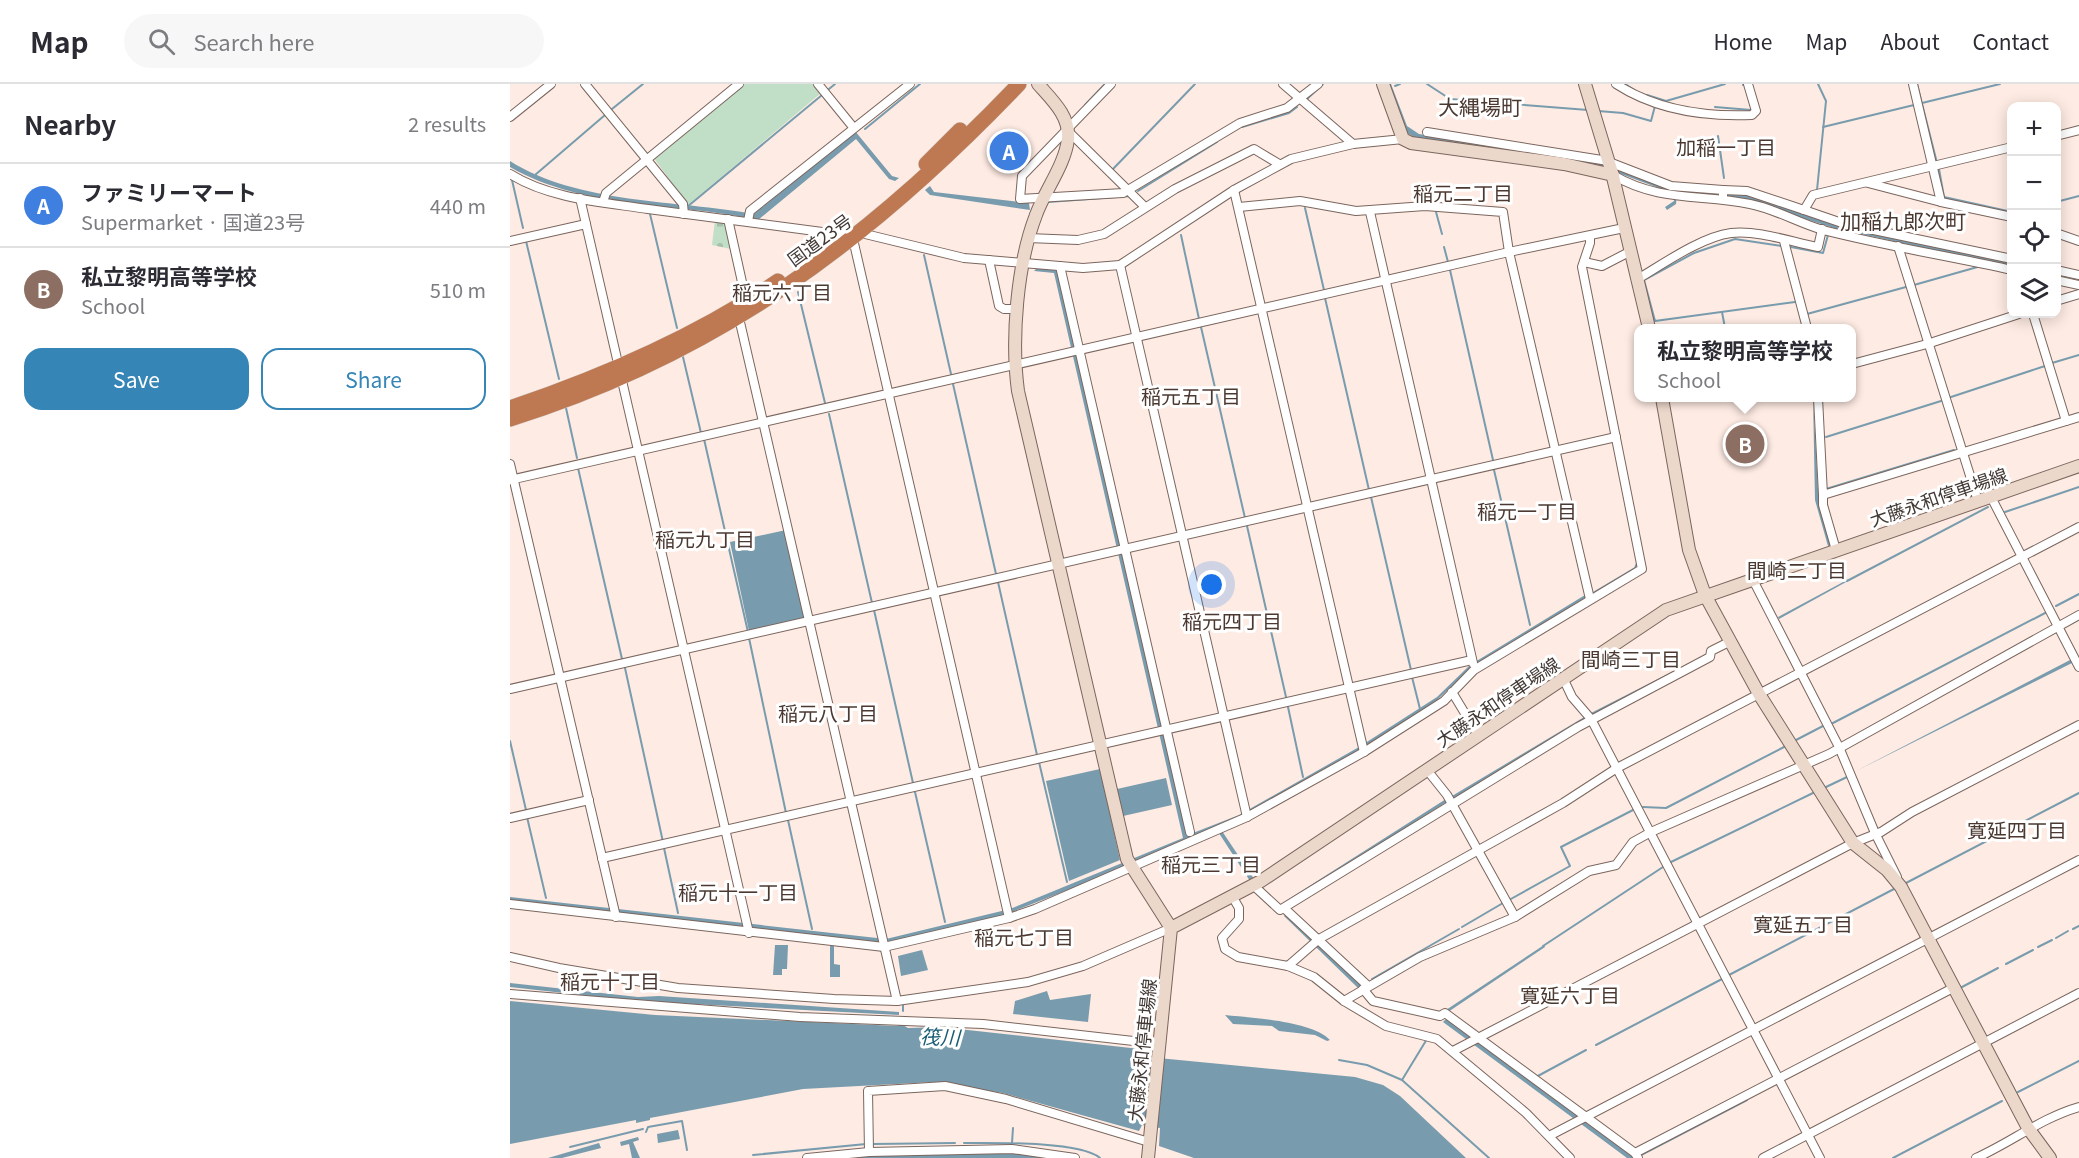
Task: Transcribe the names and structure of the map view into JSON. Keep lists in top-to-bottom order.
{
  "streets": {
    "highway": ["国道23号"],
    "street": ["大藤永和停車場線"]
  },
  "districts": [
    "大縄場町",
    "加稲一丁目",
    "稲元二丁目",
    "加稲九郎次町",
    "稲元六丁目",
    "稲元五丁目",
    "稲元一丁目",
    "稲元九丁目",
    "間崎二丁目",
    "稲元四丁目",
    "間崎三丁目",
    "稲元八丁目",
    "寛延四丁目",
    "稲元三丁目",
    "稲元十一丁目",
    "寛延五丁目",
    "稲元七丁目",
    "稲元十丁目",
    "寛延六丁目"
  ],
  "water": ["筏川"],
  "page": {
    "header": "Map",
    "search": "Search here",
    "nav": [
      "Home",
      "Map",
      "About",
      "Contact"
    ],
    "heading": ["Nearby", "2 results"],
    "map_buttons": ["+", "−"],
    "pins": ["A", "B"],
    "list": [
      {
        "mark": "A",
        "name": "ファミリーマート",
        "note": "Supermarket · 国道23号",
        "value": "440 m"
      },
      {
        "mark": "B",
        "name": "私立黎明高等学校",
        "note": "School",
        "value": "510 m"
      }
    ],
    "popup": ["私立黎明高等学校", "School"],
    "buttons": ["Save", "Share"]
  }
}
